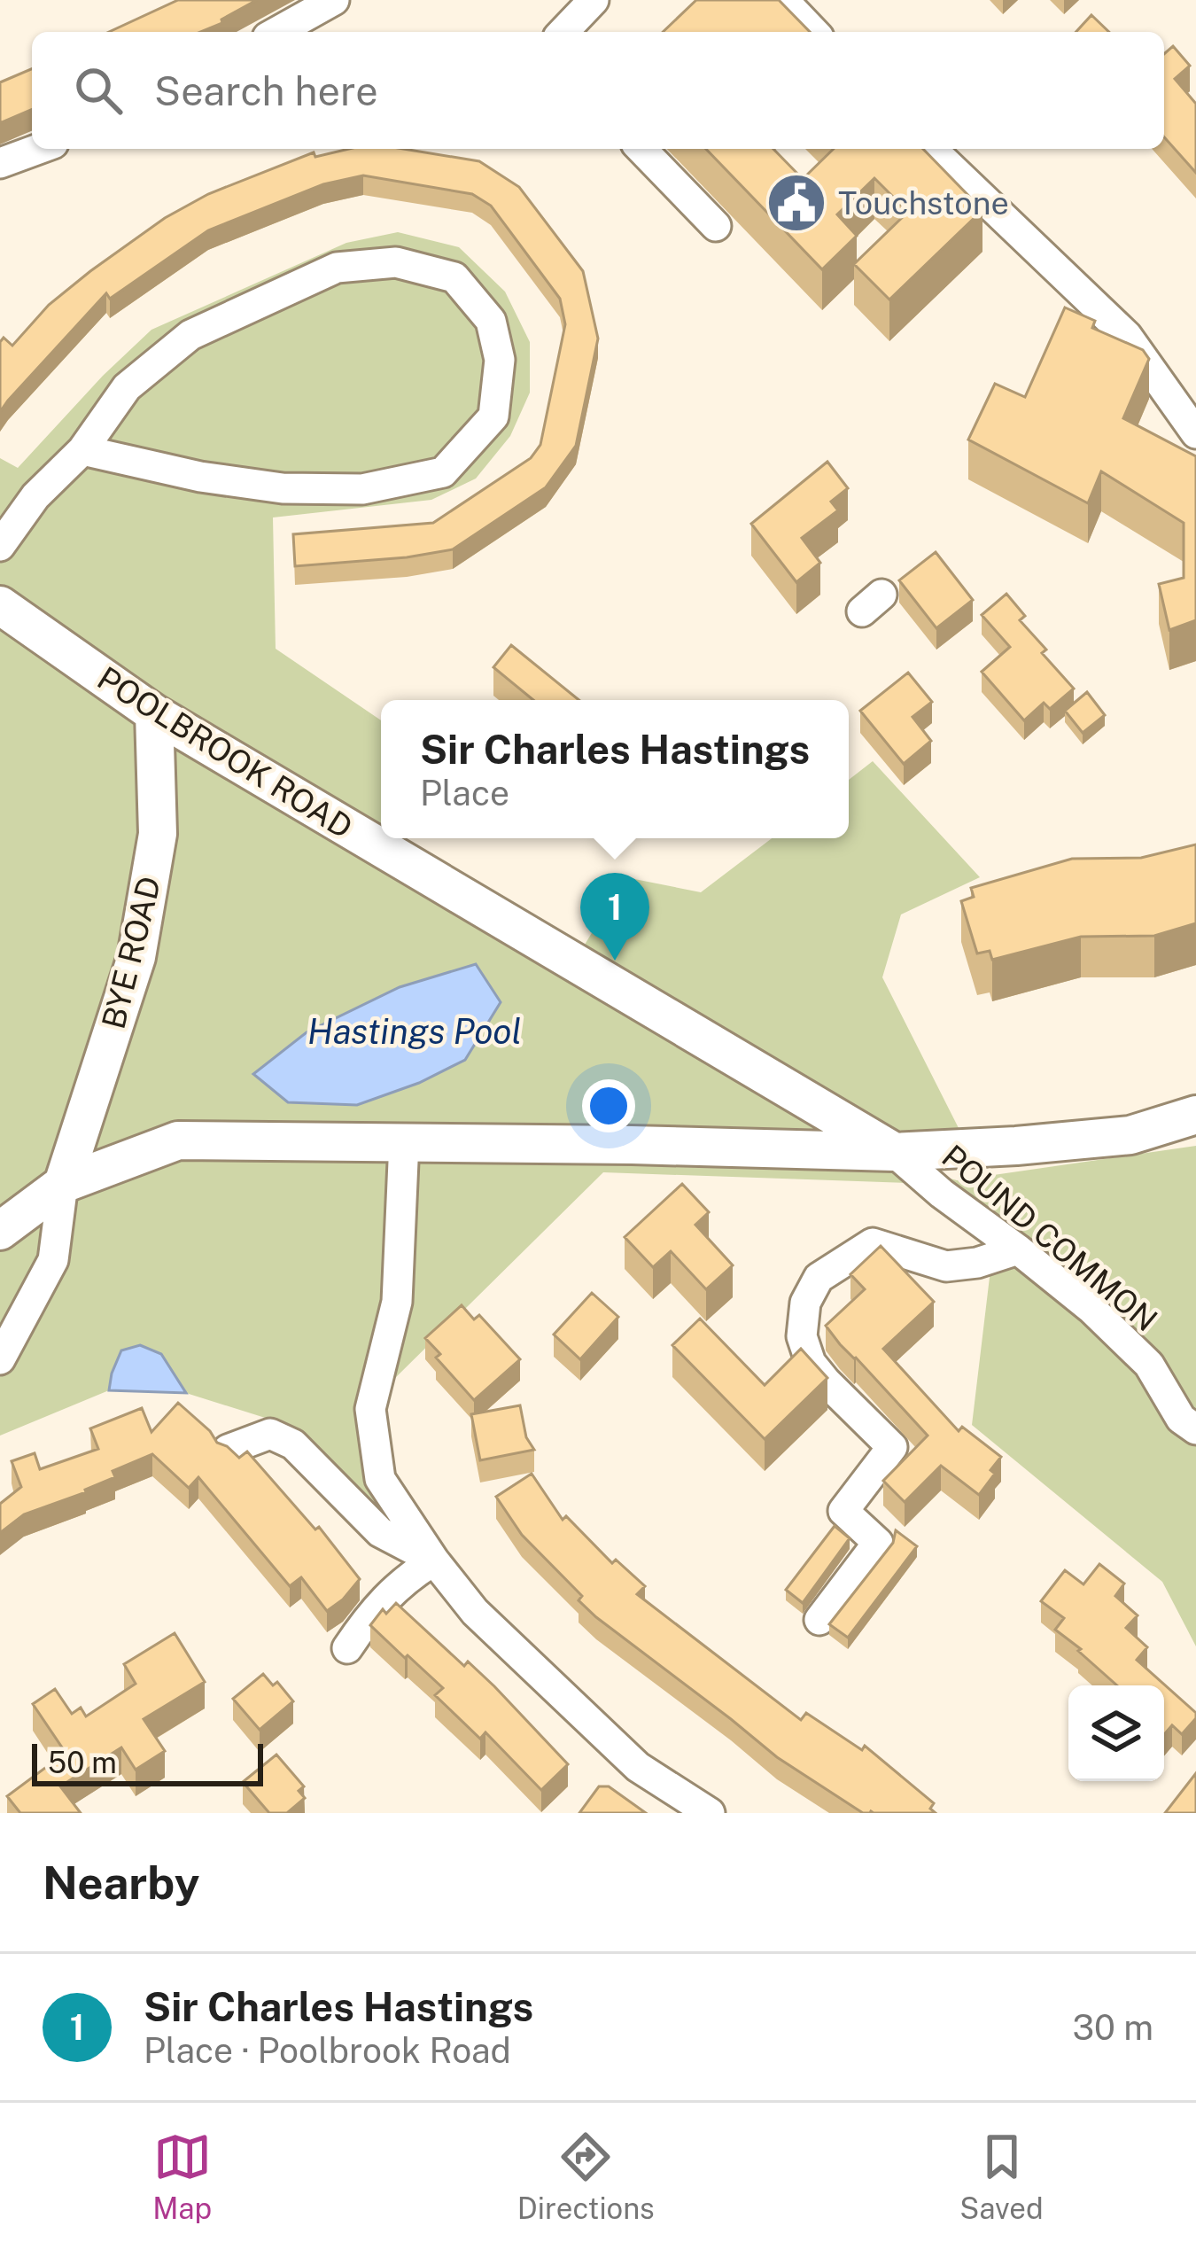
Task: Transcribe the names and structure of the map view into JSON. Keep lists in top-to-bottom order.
{
  "streets": {
    "main road": ["POOLBROOK ROAD", "BYE ROAD"],
    "street": ["POUND COMMON"]
  },
  "crossings": [
    ["POOLBROOK ROAD", "BYE ROAD"],
    ["POOLBROOK ROAD", "POUND COMMON"]
  ],
  "water": ["Hastings Pool"],
  "places": {
    "public building": ["Touchstone"]
  },
  "scale_bar": "50 m",
  "page": {
    "search": "Search here",
    "popup": ["Sir Charles Hastings", "Place"],
    "pins": "1",
    "scale": "50 m",
    "heading": "Nearby",
    "list": [
      {
        "mark": "1",
        "name": "Sir Charles Hastings",
        "note": "Place · Poolbrook Road",
        "value": "30 m"
      }
    ],
    "nav": ["Map", "Directions", "Saved"]
  }
}
